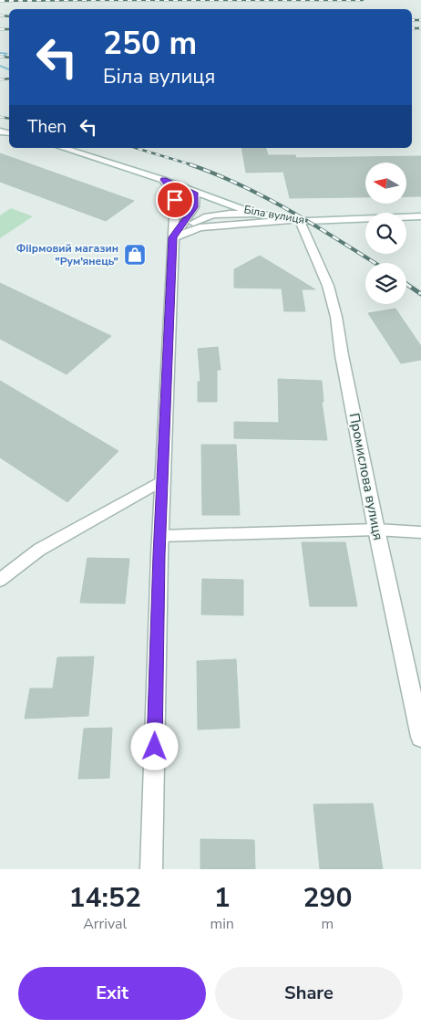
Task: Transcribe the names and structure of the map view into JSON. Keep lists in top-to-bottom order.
{
  "streets": {
    "street": ["Біла вулиця", "Промислова вулиця"]
  },
  "crossings": [
    ["Біла вулиця", "Промислова вулиця"]
  ],
  "places": {
    "shop": ["Фіірмовий магазин \"Рум'янець\""]
  },
  "north": "left",
  "page": {
    "turn": ["250 m", "Біла вулиця"],
    "then": "Then",
    "eta": [
      "14:52",
      "Arrival",
      "1",
      "min",
      "290",
      "m"
    ],
    "buttons": ["Exit", "Share"]
  }
}
